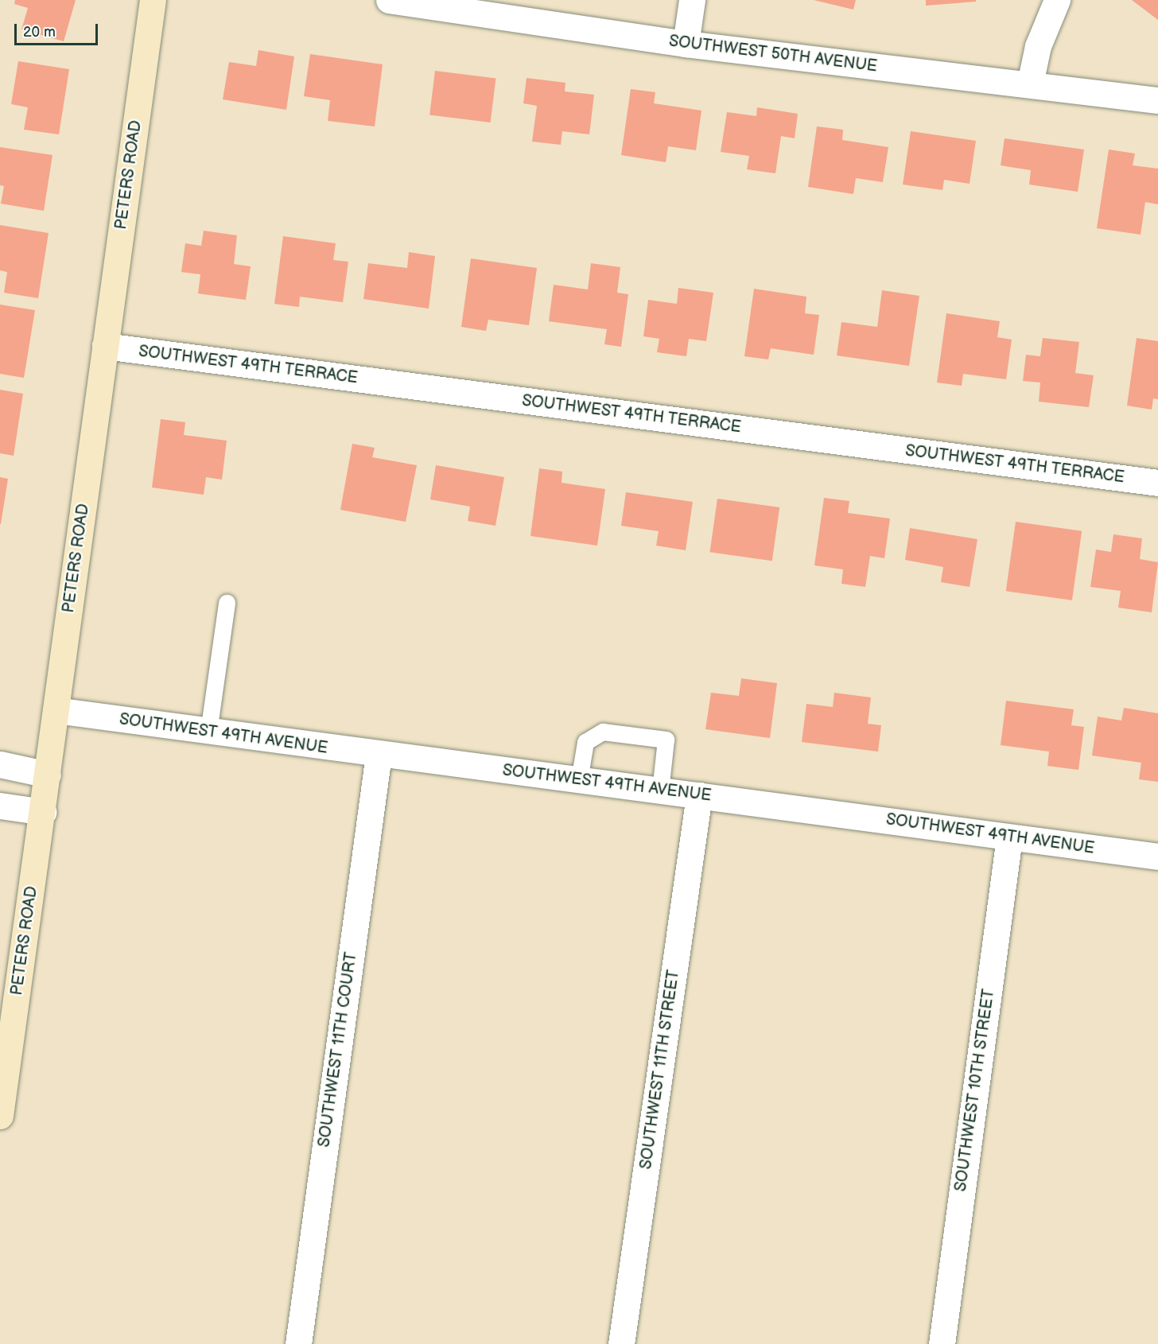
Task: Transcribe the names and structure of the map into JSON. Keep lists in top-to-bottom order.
{
  "streets": {
    "main road": ["PETERS ROAD"],
    "street": [
      "SOUTHWEST 50TH AVENUE",
      "SOUTHWEST 49TH TERRACE",
      "SOUTHWEST 49TH AVENUE",
      "SOUTHWEST 11TH COURT",
      "SOUTHWEST 11TH STREET",
      "SOUTHWEST 10TH STREET"
    ]
  },
  "crossings": [
    ["PETERS ROAD", "SOUTHWEST 49TH TERRACE"],
    ["PETERS ROAD", "SOUTHWEST 49TH AVENUE"],
    ["SOUTHWEST 49TH AVENUE", "SOUTHWEST 11TH COURT"],
    ["SOUTHWEST 49TH AVENUE", "SOUTHWEST 11TH STREET"],
    ["SOUTHWEST 49TH AVENUE", "SOUTHWEST 10TH STREET"]
  ],
  "scale_bar": "20 m"
}
